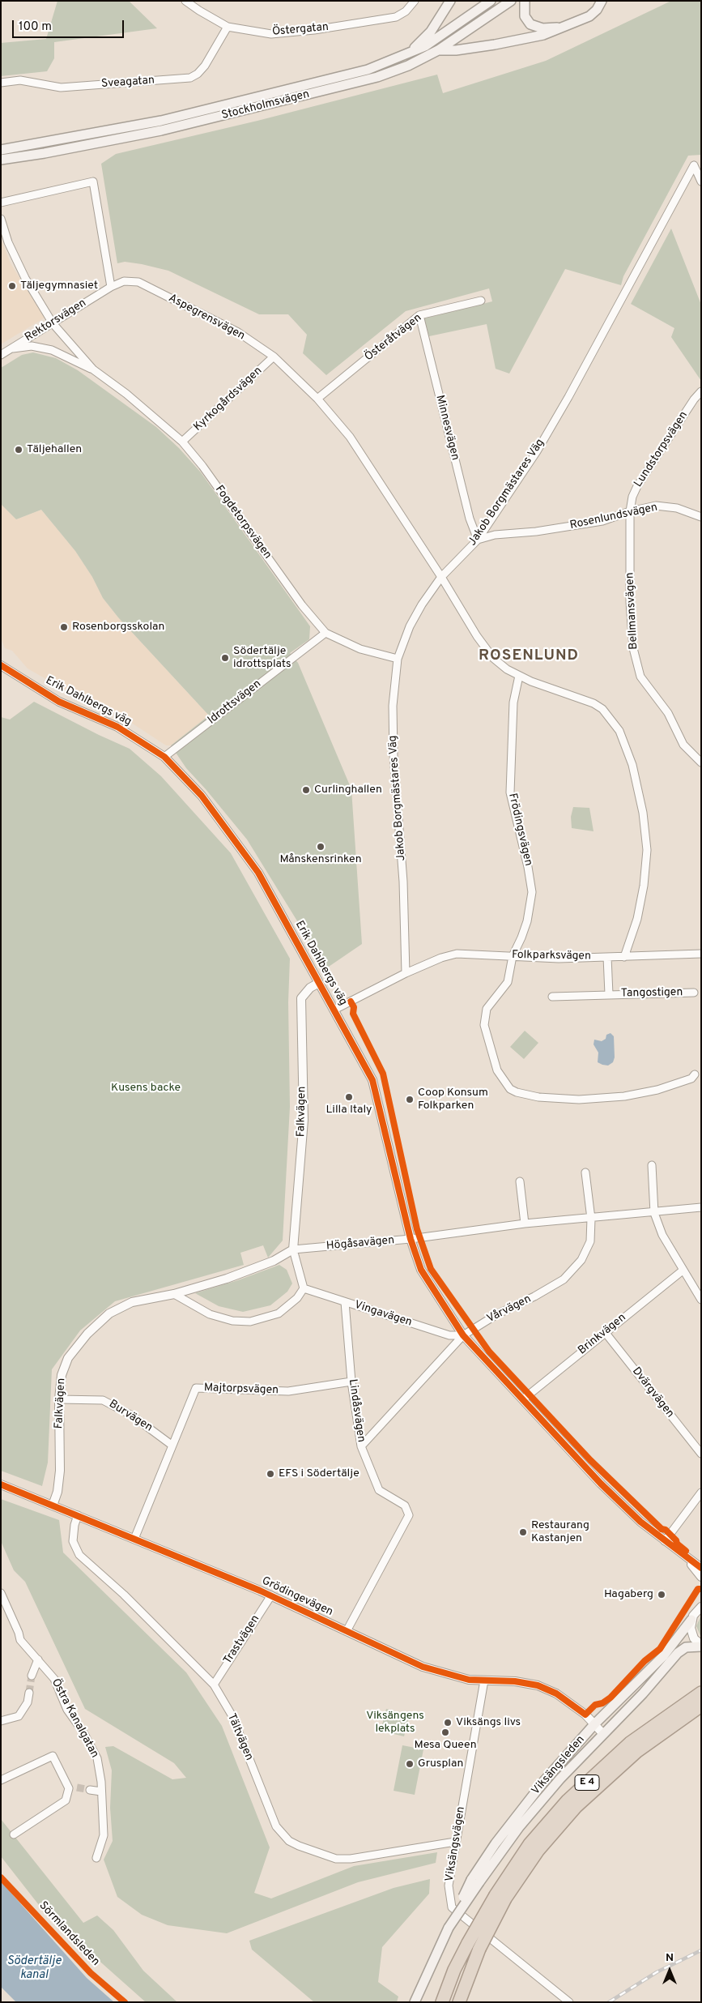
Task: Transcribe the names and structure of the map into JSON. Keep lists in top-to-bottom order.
{
  "streets": {
    "highway": ["E 4"],
    "main road": ["Stockholmsvägen", "Viksängsleden"],
    "street": [
      "Östergatan",
      "Sveagatan",
      "Aspegrensvägen",
      "Rektorsvägen",
      "Österåtvägen",
      "Kyrkogårdsvägen",
      "Minnesvägen",
      "Lundstorpsvägen",
      "Jakob Borgmästares Väg",
      "Rosenlundsvägen",
      "Fogdetorpsvägen",
      "Bellmansvägen",
      "Erik Dahlbergs väg",
      "Idrottsvägen",
      "Frödingsvägen",
      "Folkparksvägen",
      "Tangostigen",
      "Falkvägen",
      "Högåsavägen",
      "Vårvägen",
      "Vingavägen",
      "Brinkvägen",
      "Majtorpsvägen",
      "Dvärgvägen",
      "Lindåsvägen",
      "Burvägen",
      "Grödingevägen",
      "Trastvägen",
      "Östra Kanalgatan",
      "Tältvägen",
      "Viksängsvägen"
    ],
    "cycle path": ["Sörmlandsleden"]
  },
  "crossings": [
    ["Östergatan", "Sveagatan"],
    ["Aspegrensvägen", "Rektorsvägen"],
    ["Aspegrensvägen", "Österåtvägen"],
    ["Aspegrensvägen", "Kyrkogårdsvägen"],
    ["Aspegrensvägen", "Jakob Borgmästares Väg"],
    ["Aspegrensvägen", "Frödingsvägen"],
    ["Aspegrensvägen", "Folkparksvägen"],
    ["Rektorsvägen", "Fogdetorpsvägen"],
    ["Österåtvägen", "Minnesvägen"],
    ["Kyrkogårdsvägen", "Fogdetorpsvägen"],
    ["Minnesvägen", "Jakob Borgmästares Väg"],
    ["Minnesvägen", "Rosenlundsvägen"],
    ["Lundstorpsvägen", "Rosenlundsvägen"],
    ["Lundstorpsvägen", "Bellmansvägen"],
    ["Jakob Borgmästares Väg", "Rosenlundsvägen"],
    ["Jakob Borgmästares Väg", "Fogdetorpsvägen"],
    ["Jakob Borgmästares Väg", "Folkparksvägen"],
    ["Rosenlundsvägen", "Bellmansvägen"],
    ["Fogdetorpsvägen", "Idrottsvägen"],
    ["Erik Dahlbergs väg", "Idrottsvägen"],
    ["Erik Dahlbergs väg", "Falkvägen"],
    ["Erik Dahlbergs väg", "Högåsavägen"],
    ["Erik Dahlbergs väg", "Vårvägen"],
    ["Erik Dahlbergs väg", "Vingavägen"],
    ["Erik Dahlbergs väg", "Brinkvägen"],
    ["Frödingsvägen", "Folkparksvägen"],
    ["Folkparksvägen", "Tangostigen"],
    ["Falkvägen", "Högåsavägen"],
    ["Falkvägen", "Vingavägen"],
    ["Falkvägen", "Burvägen"],
    ["Falkvägen", "Grödingevägen"],
    ["Högåsavägen", "Vårvägen"],
    ["Vårvägen", "Vingavägen"],
    ["Vårvägen", "Lindåsvägen"],
    ["Vingavägen", "Lindåsvägen"],
    ["Brinkvägen", "Dvärgvägen"],
    ["Majtorpsvägen", "Lindåsvägen"],
    ["Majtorpsvägen", "Burvägen"],
    ["Majtorpsvägen", "Grödingevägen"],
    ["Lindåsvägen", "Grödingevägen"],
    ["Grödingevägen", "Trastvägen"],
    ["Grödingevägen", "Tältvägen"],
    ["Grödingevägen", "Viksängsleden"],
    ["Grödingevägen", "Viksängsvägen"],
    ["Trastvägen", "Tältvägen"],
    ["Tältvägen", "Viksängsvägen"]
  ],
  "districts": ["ROSENLUND"],
  "water": ["Södertälje kanal"],
  "parks": ["Kusens backe", "Viksängens lekplats"],
  "places": [
    "Täljegymnasiet",
    "Täljehallen",
    "Rosenborgsskolan",
    "Södertälje idrottsplats",
    "Curlinghallen",
    "Månskensrinken",
    "Lilla Italy",
    "Coop Konsum Folkparken",
    "EFS i Södertälje",
    "Restaurang Kastanjen",
    "Hagaberg",
    "Viksängs livs",
    "Mesa Queen",
    "Grusplan"
  ],
  "scale_bar": "100 m",
  "north": "top"
}
